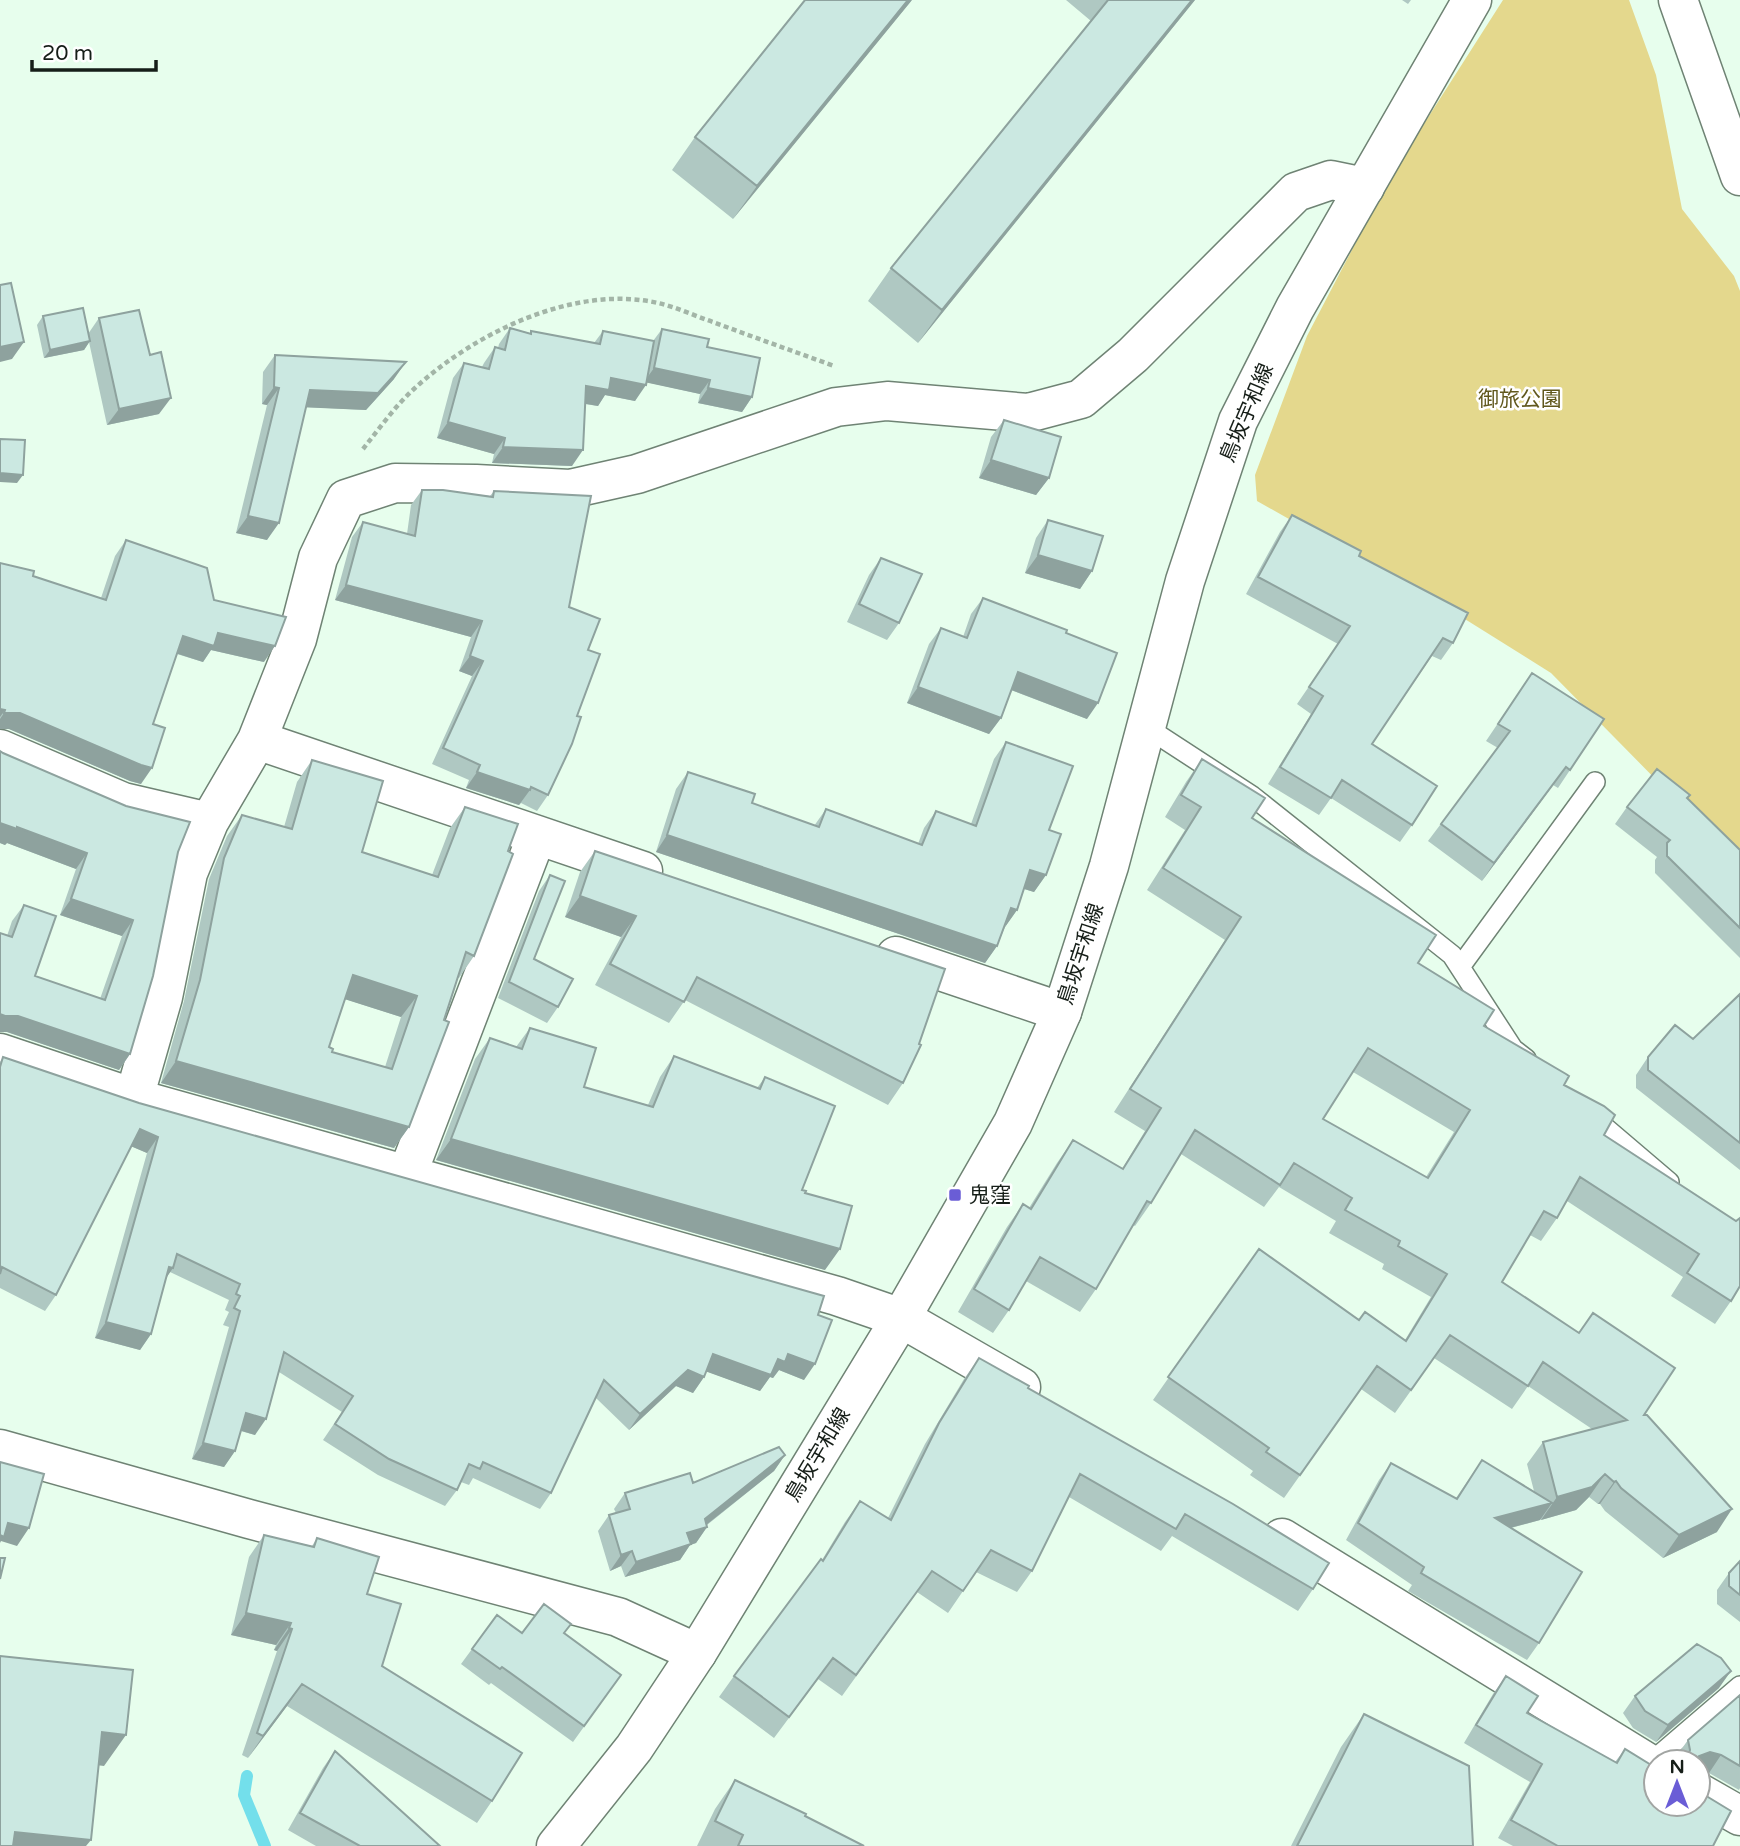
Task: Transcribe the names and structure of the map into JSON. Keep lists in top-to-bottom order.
{
  "streets": {
    "street": ["鳥坂宇和線"]
  },
  "parks": ["御旅公園"],
  "places": {
    "transit": ["鬼窪"]
  },
  "scale_bar": "20 m",
  "north": "top"
}
